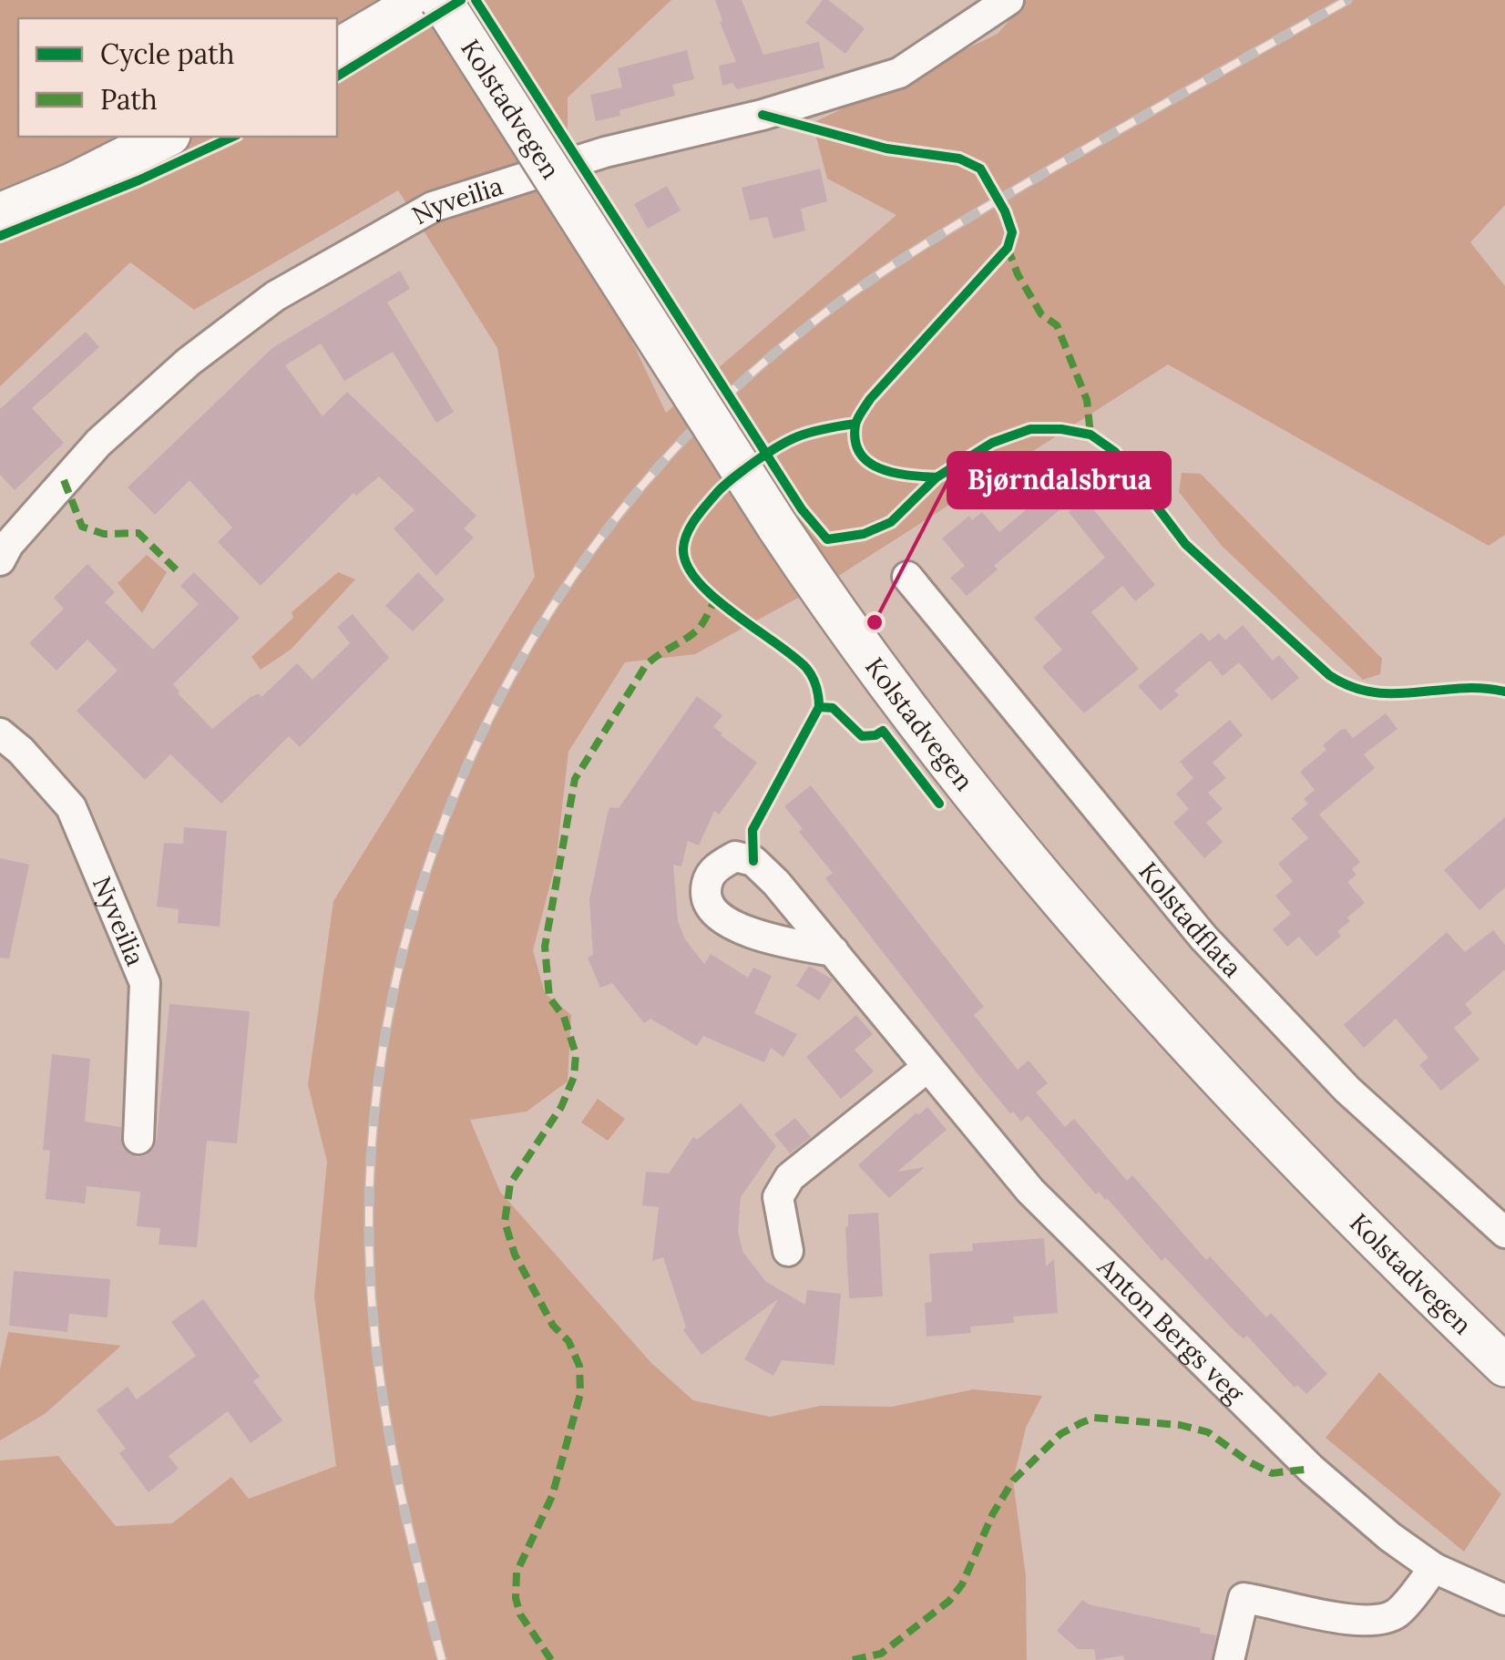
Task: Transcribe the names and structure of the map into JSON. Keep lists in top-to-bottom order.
{
  "streets": {
    "main road": ["Kolstadvegen"],
    "street": ["Nyveilia", "Kolstadflata", "Anton Bergs veg"]
  },
  "places": ["Bjørndalsbrua"],
  "legend": ["Cycle path", "Path"]
}
